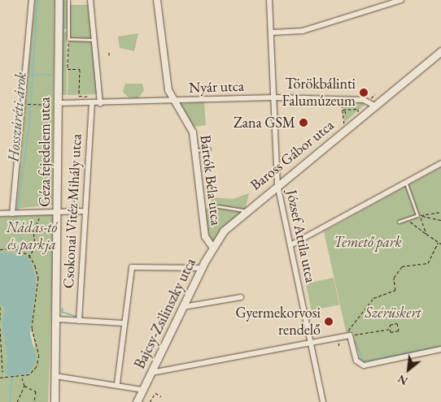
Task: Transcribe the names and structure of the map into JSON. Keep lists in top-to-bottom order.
{
  "streets": {
    "main road": ["Géza fejedelem utca", "Baross Gábor utca", "Bajcsy-Zsilinszky utca"],
    "street": [
      "Nyár utca",
      "Bartók Béla utca",
      "Csokonai Vitéz Mihály utca",
      "József Attila utca"
    ]
  },
  "crossings": [
    ["Nyár utca", "Géza fejedelem utca"],
    ["Nyár utca", "Baross Gábor utca"],
    ["Nyár utca", "Bartók Béla utca"],
    ["Nyár utca", "Csokonai Vitéz Mihály utca"],
    ["Nyár utca", "József Attila utca"],
    ["Baross Gábor utca", "Bartók Béla utca"],
    ["Baross Gábor utca", "József Attila utca"],
    ["Baross Gábor utca", "Bajcsy-Zsilinszky utca"],
    ["Bartók Béla utca", "Bajcsy-Zsilinszky utca"]
  ],
  "water": ["Hosszúréti-árok"],
  "parks": ["Nádas-tó és parkja", "Temető park", "Szérüskert"],
  "places": ["Törökbálinti Falumúzeum", "Zana GSM", "Gyermekorvosi rendelő"],
  "north": "bottom left"
}
